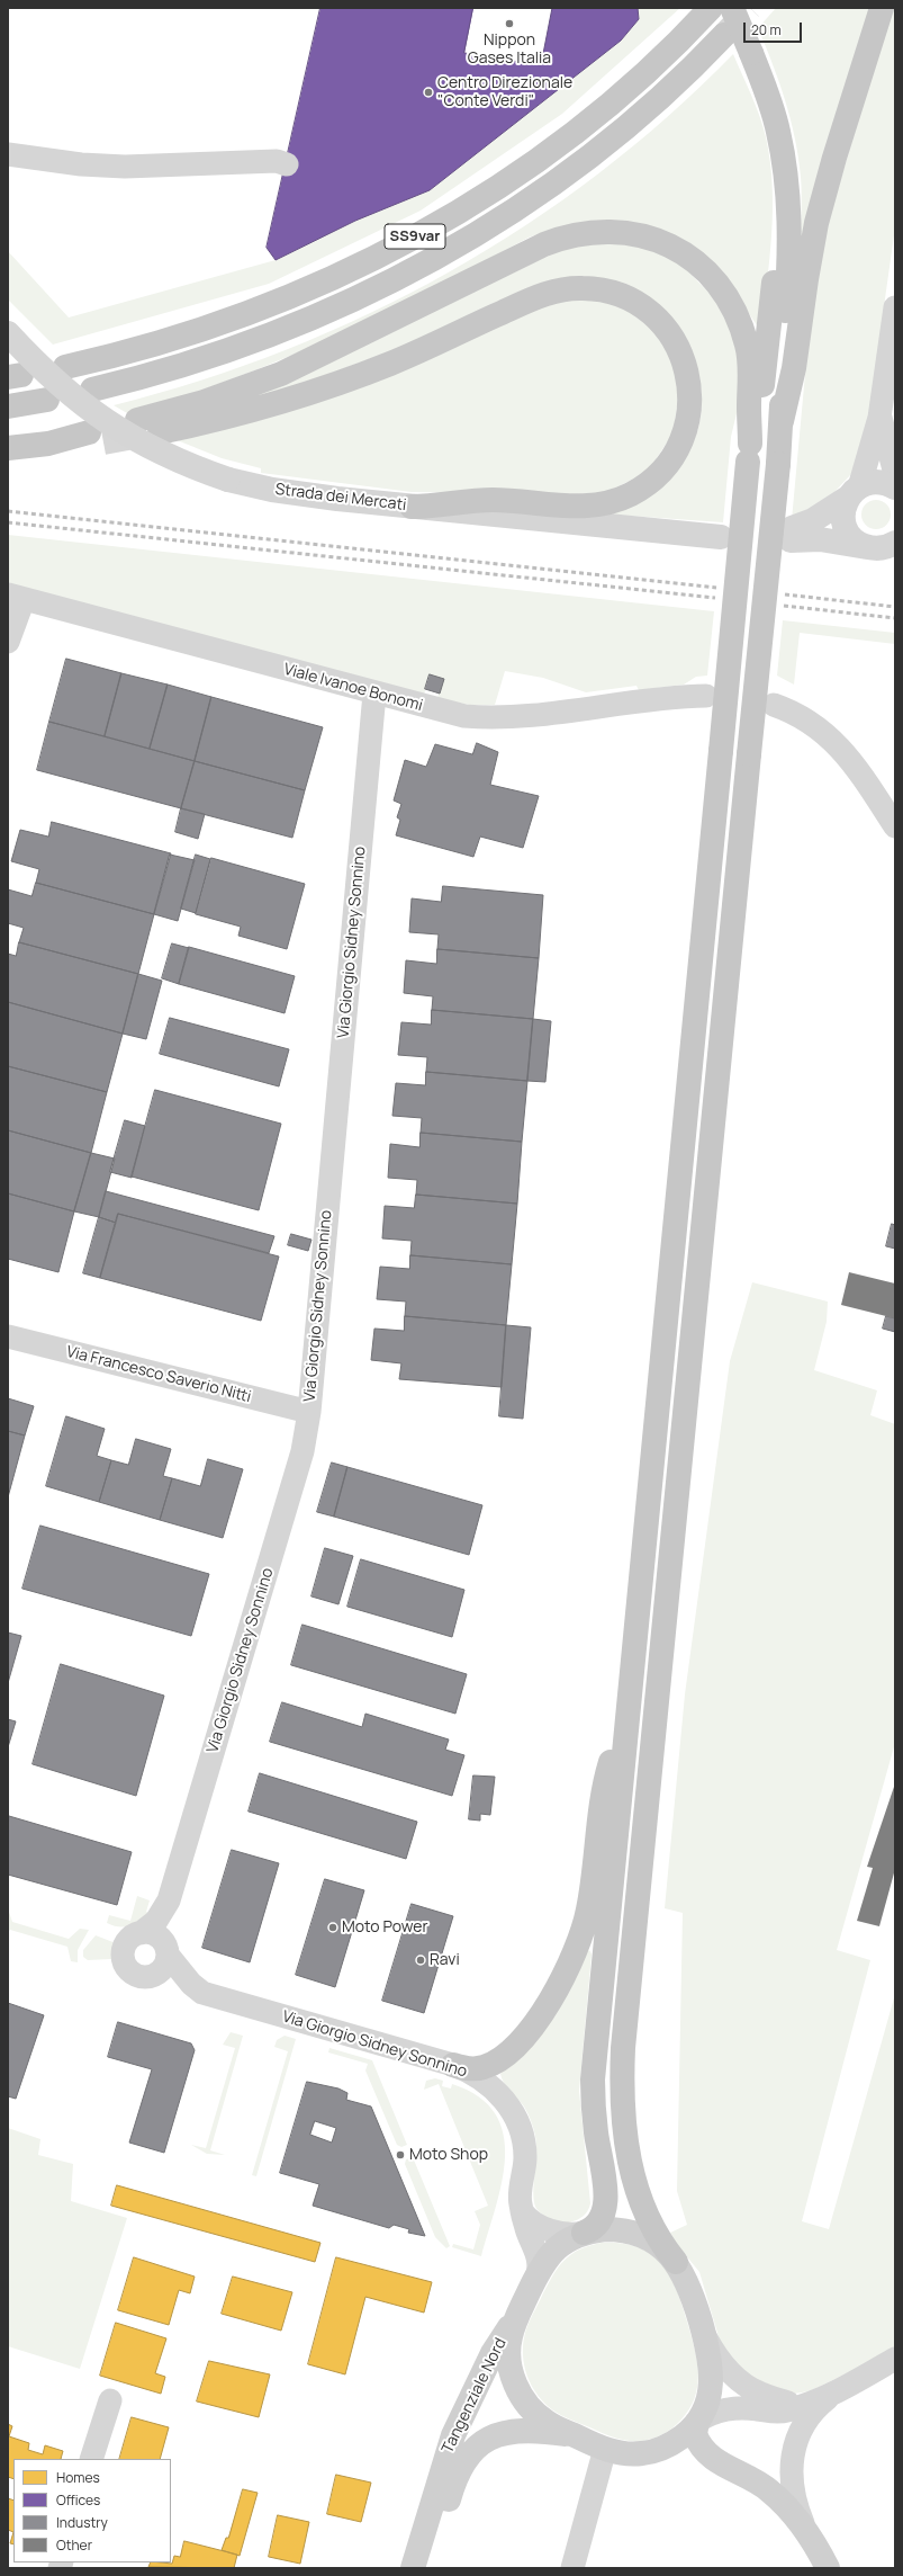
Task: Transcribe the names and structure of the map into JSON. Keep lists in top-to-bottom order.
{
  "streets": {
    "highway": ["SS9var"],
    "main road": ["Tangenziale Nord"],
    "street": [
      "Strada dei Mercati",
      "Viale Ivanoe Bonomi",
      "Via Giorgio Sidney Sonnino",
      "Via Francesco Saverio Nitti"
    ]
  },
  "crossings": [
    ["Viale Ivanoe Bonomi", "Via Giorgio Sidney Sonnino"],
    ["Via Giorgio Sidney Sonnino", "Via Francesco Saverio Nitti"],
    ["Via Giorgio Sidney Sonnino", "Tangenziale Nord"]
  ],
  "places": [
    "Nippon Gases Italia",
    "Centro Direzionale \"Conte Verdi\"",
    "Moto Power",
    "Ravi",
    "Moto Shop"
  ],
  "legend": [
    "Homes",
    "Offices",
    "Industry",
    "Other"
  ],
  "scale_bar": "20 m"
}
